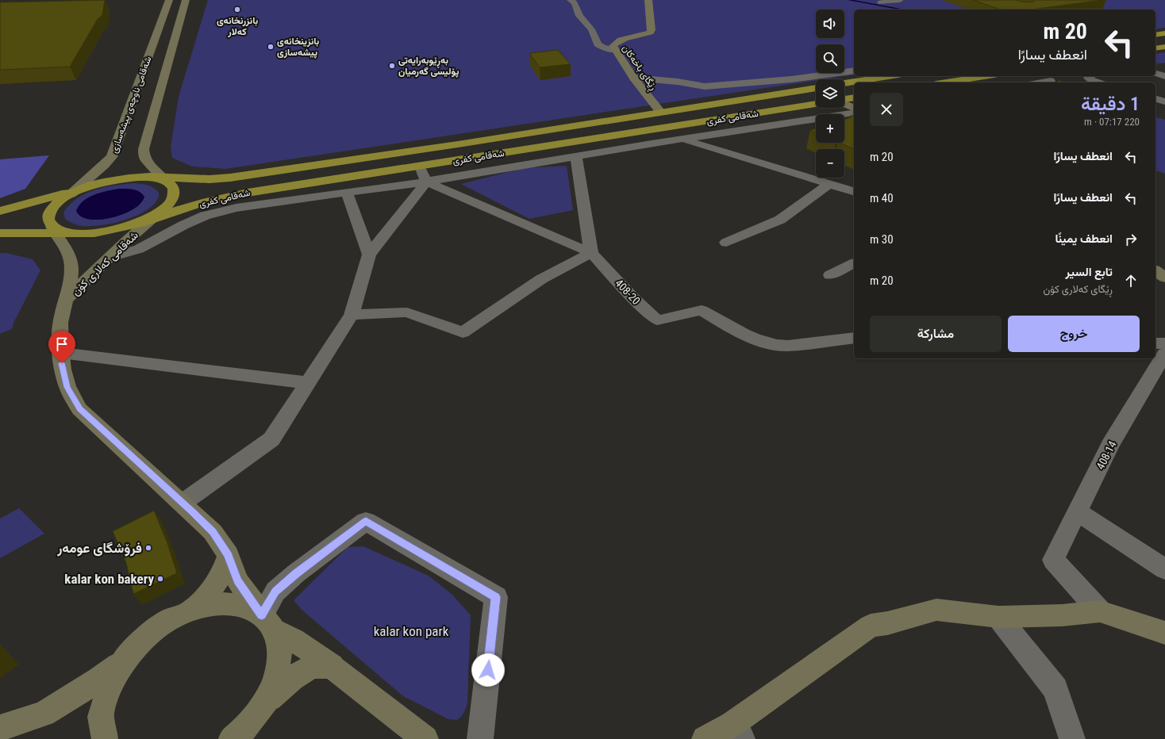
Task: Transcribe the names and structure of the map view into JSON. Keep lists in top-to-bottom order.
{
  "streets": {
    "highway": ["شەقامی کفری"],
    "street": [
      "ڕێگای باخەکان",
      "شەقامی ناوچەی پیشەسازی",
      "شەقامی کەلاری کۆن",
      "408-20",
      "408-14"
    ]
  },
  "crossings": [
    ["ڕێگای باخەکان", "شەقامی کفری"],
    ["شەقامی ناوچەی پیشەسازی", "شەقامی کفری"],
    ["شەقامی کفری", "شەقامی کەلاری کۆن"]
  ],
  "parks": ["kalar kon park"],
  "places": [
    "بانزرنخانەی کەلار",
    "بانزینخانەی پیشەسازی",
    "بەڕێوبەرایەتی پۆلیسی گەرمیان",
    "فرۆشگای عومەر",
    "kalar kon bakery"
  ],
  "page": {
    "map_buttons": ["+", "−"],
    "turn": ["20 m", "انعطف يسارًا"],
    "heading": ["1 دقيقة", "220 m · 07:17"],
    "list": [
      {
        "name": "انعطف يسارًا",
        "value": "20 m"
      },
      {
        "name": "انعطف يسارًا",
        "value": "40 m"
      },
      {
        "name": "انعطف يمينًا",
        "value": "30 m"
      },
      {
        "name": "تابع السير",
        "note": "ڕێگای کەلاری کۆن",
        "value": "20 m"
      }
    ],
    "buttons": ["خروج", "مشاركة"]
  }
}
